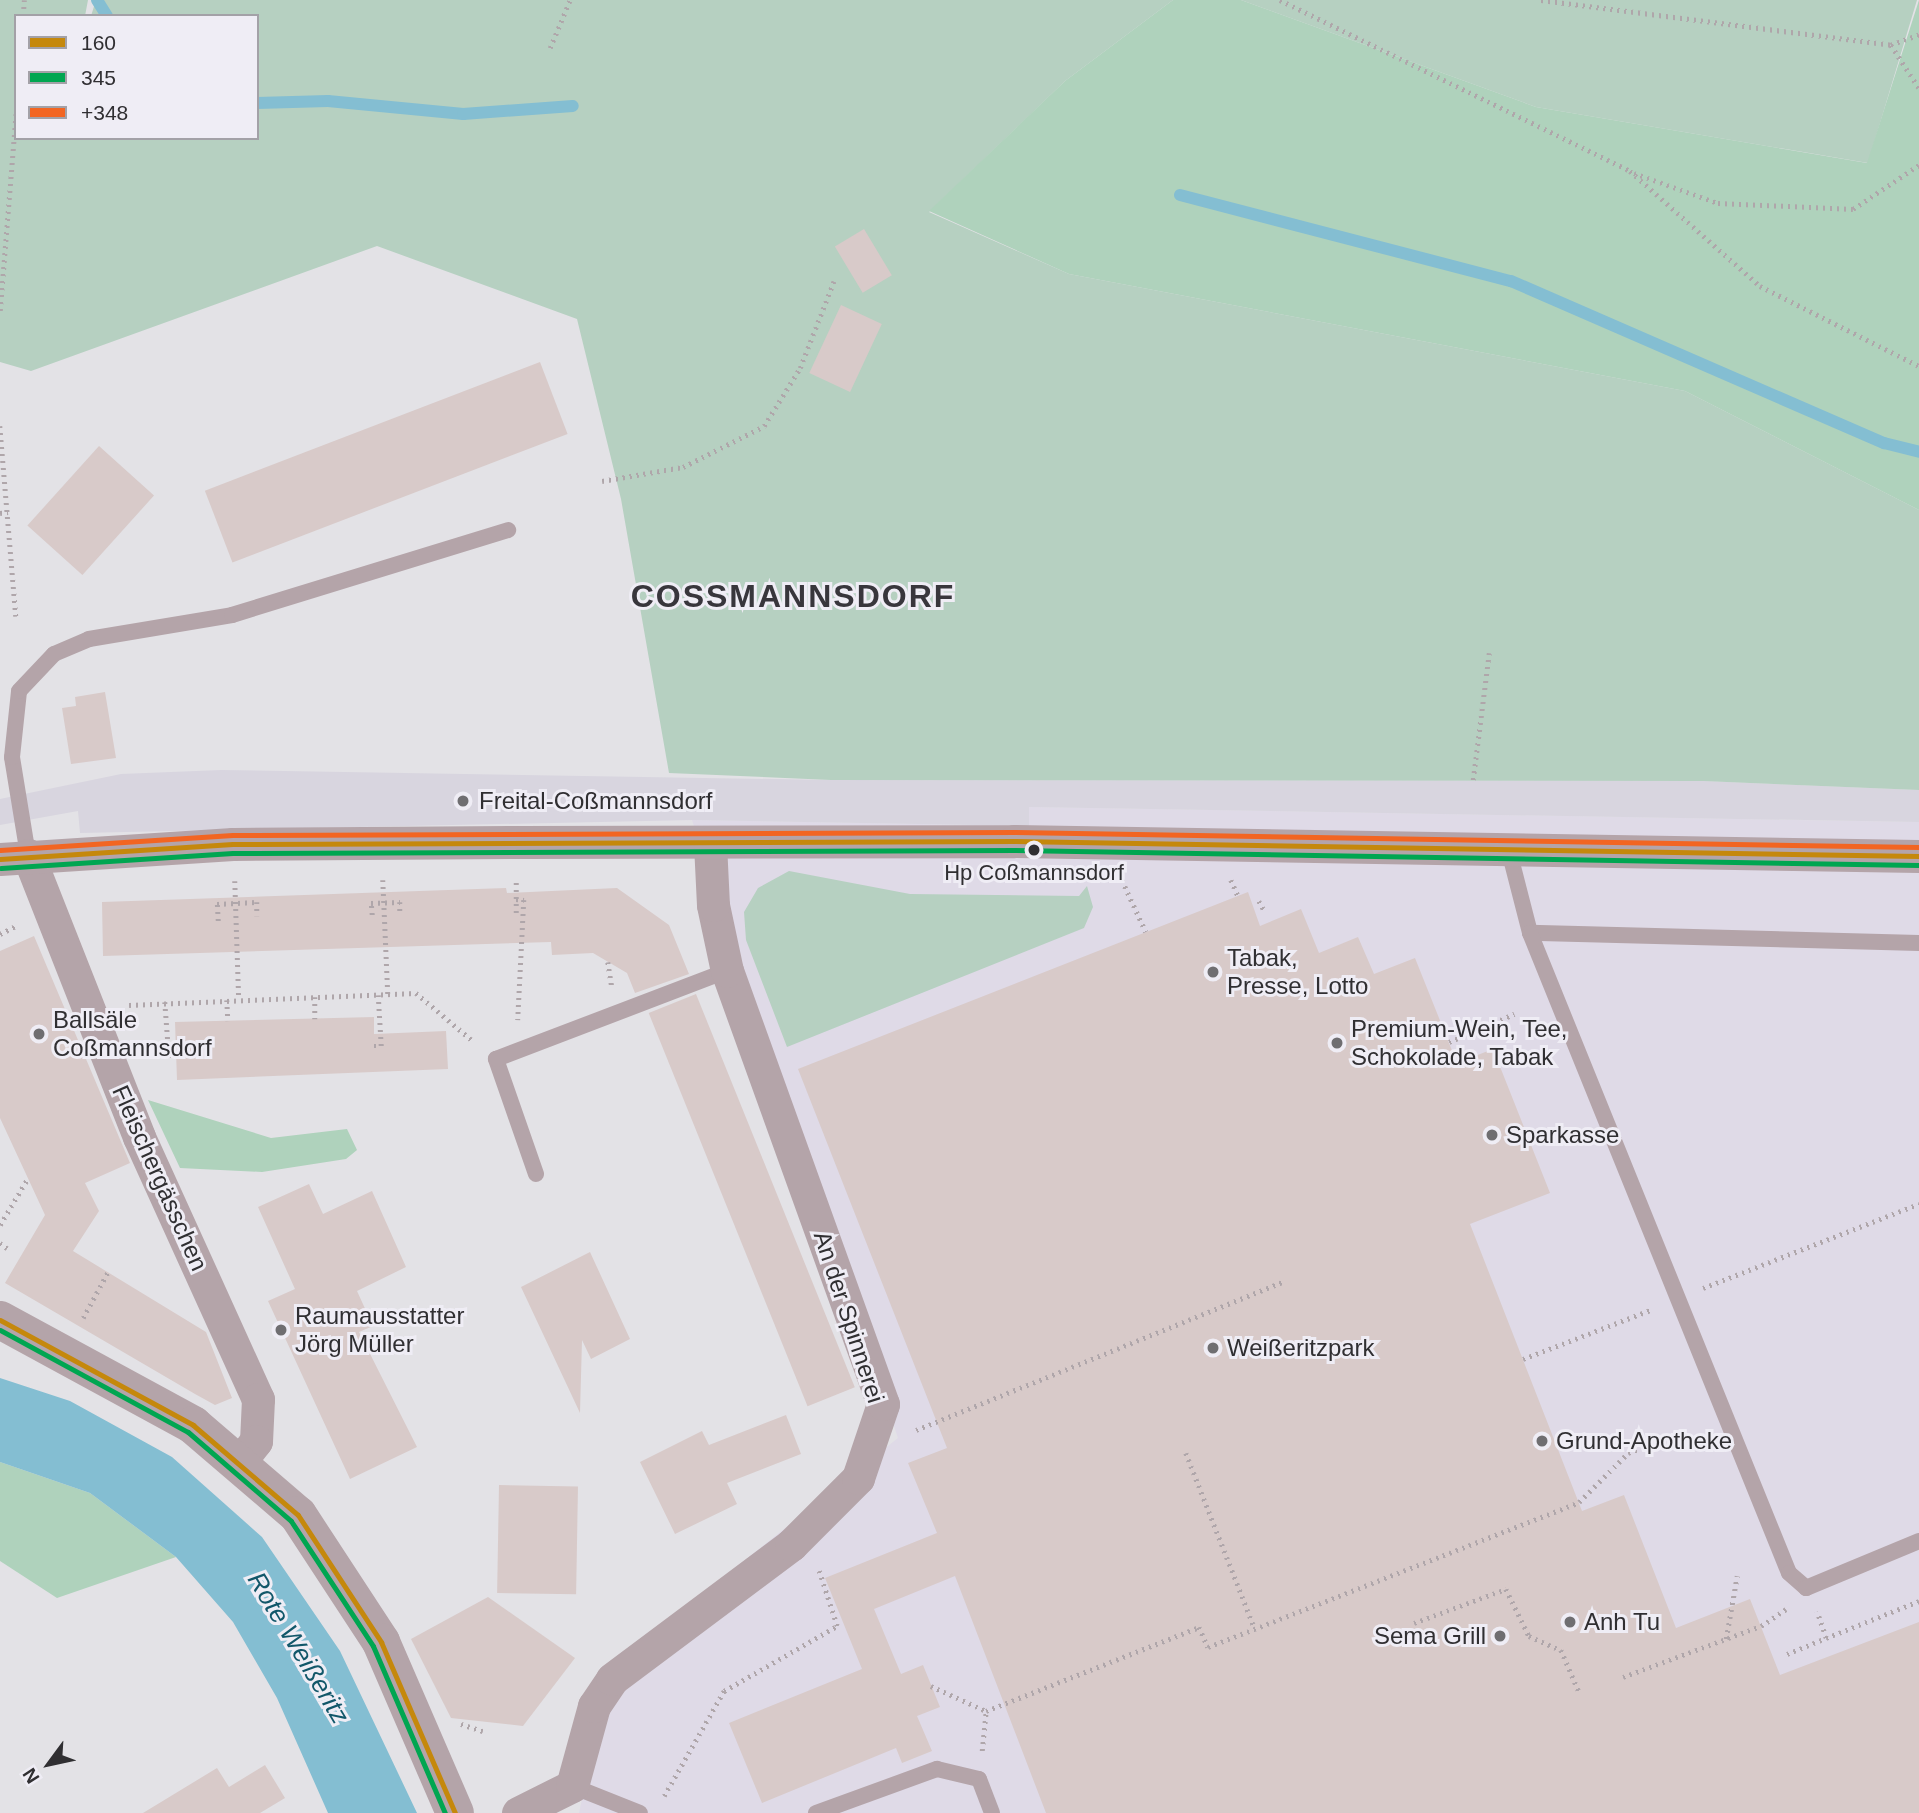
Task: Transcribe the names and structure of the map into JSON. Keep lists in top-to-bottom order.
{
  "streets": {
    "street": ["Fleischergässchen", "An der Spinnerei"]
  },
  "districts": ["COSSMANNSDORF"],
  "water": ["Rote Weißeritz"],
  "places": [
    "Freital-Coßmannsdorf",
    "Hp Coßmannsdorf",
    "Tabak, Presse, Lotto",
    "Ballsäle Coßmannsdorf",
    "Premium-Wein, Tee, Schokolade, Tabak",
    "Sparkasse",
    "Raumausstatter Jörg Müller",
    "Weißeritzpark",
    "Grund-Apotheke",
    "Anh Tu",
    "Sema Grill"
  ],
  "lines": ["transit line +348", "transit line 160", "transit line 345"],
  "legend": ["160", "345", "+348"],
  "north": "bottom left"
}
